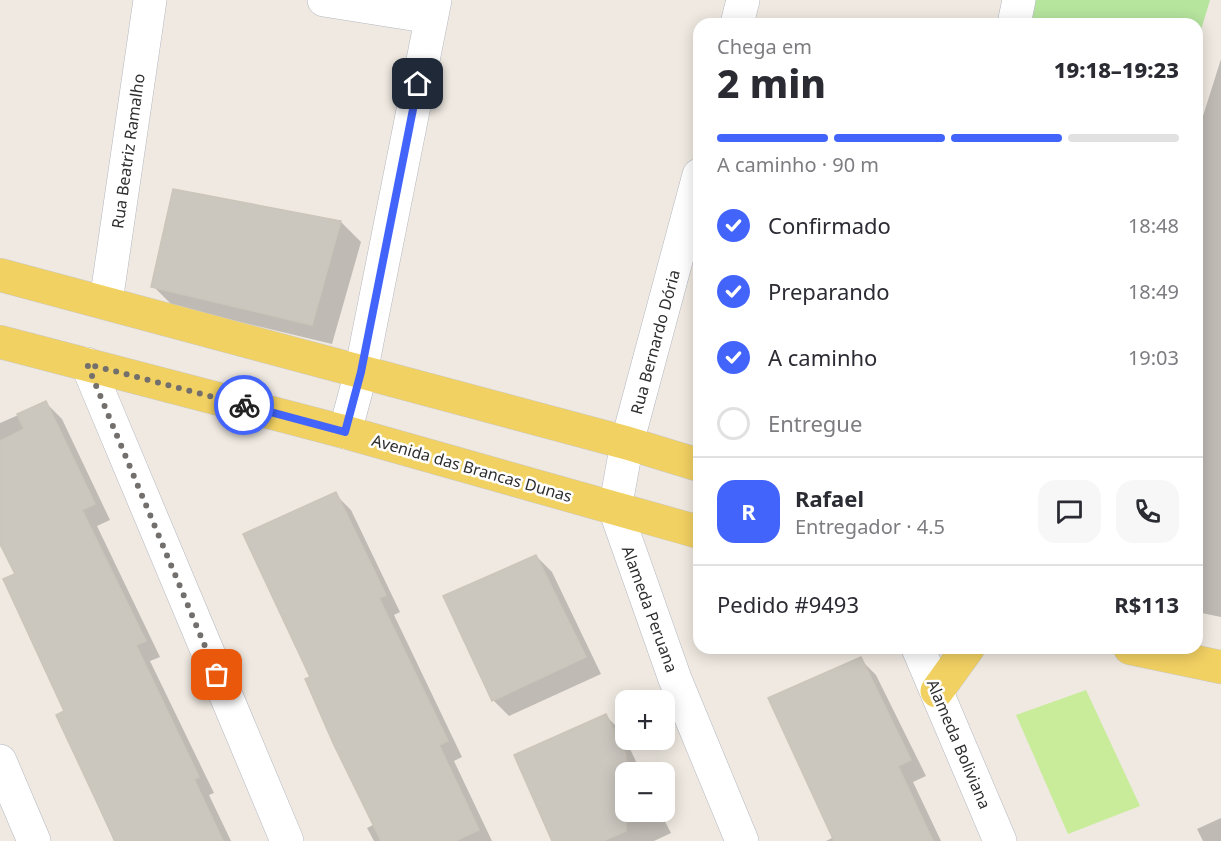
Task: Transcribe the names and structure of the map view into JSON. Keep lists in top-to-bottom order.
{
  "streets": {
    "main road": ["Avenida das Brancas Dunas"],
    "street": [
      "Rua Beatriz Ramalho",
      "Rua Bernardo Dória",
      "Alameda Peruana",
      "Alameda Boliviana"
    ]
  },
  "crossings": [
    ["Rua Bernardo Dória", "Avenida das Brancas Dunas"],
    ["Rua Bernardo Dória", "Alameda Peruana"],
    ["Avenida das Brancas Dunas", "Alameda Peruana"]
  ],
  "page": {
    "heading": ["2 min", "Chega em", "19:18–19:23"],
    "panel": [
      "Rafael",
      "Entregador · 4.5",
      "Pedido #9493",
      "R$113"
    ],
    "bar": "A caminho · 90 m",
    "list": [
      ["Confirmado", "18:48"],
      ["Preparando", "18:49"],
      ["A caminho", "19:03"],
      "Entregue"
    ],
    "round": "R",
    "map_buttons": ["+", "−"]
  }
}
